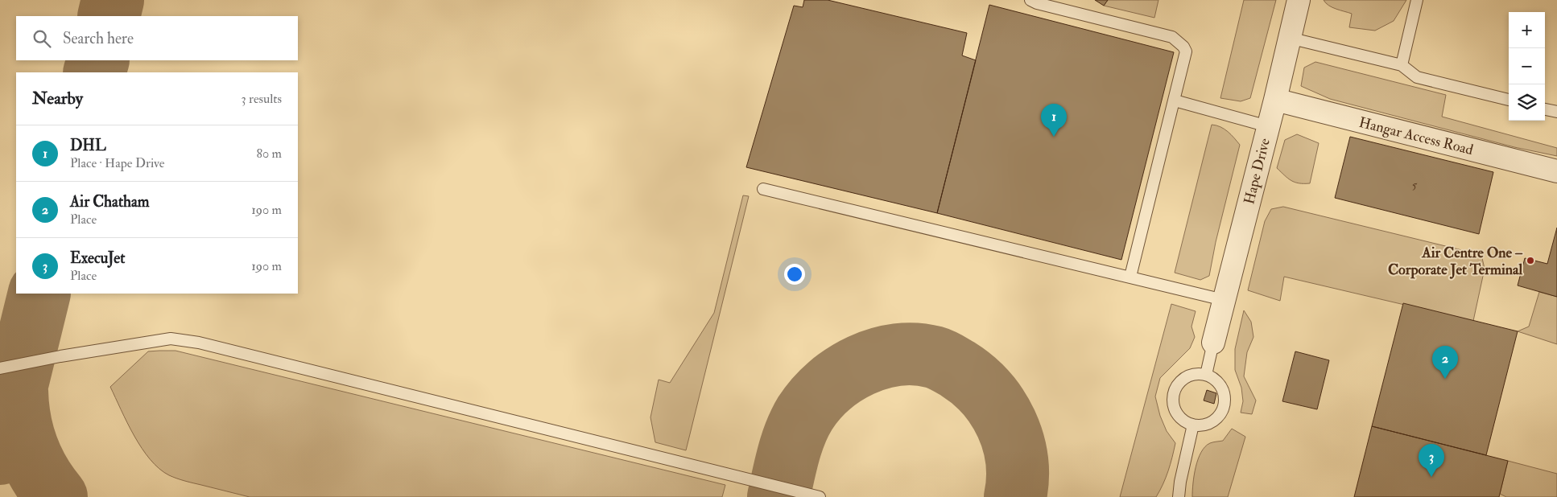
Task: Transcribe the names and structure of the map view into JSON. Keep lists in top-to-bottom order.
{
  "streets": {
    "street": ["Hangar Access Road", "Hape Drive"]
  },
  "crossings": [
    ["Hangar Access Road", "Hape Drive"]
  ],
  "places": ["Air Centre One – Corporate Jet Terminal"],
  "house_numbers": ["5"],
  "page": {
    "map_buttons": ["+", "−"],
    "search": "Search here",
    "heading": ["Nearby", "3 results"],
    "pins": ["1", "2", "3"],
    "list": [
      {
        "mark": "1",
        "name": "DHL",
        "note": "Place · Hape Drive",
        "value": "80 m"
      },
      {
        "mark": "2",
        "name": "Air Chatham",
        "note": "Place",
        "value": "190 m"
      },
      {
        "mark": "3",
        "name": "ExecuJet",
        "note": "Place",
        "value": "190 m"
      }
    ]
  }
}
